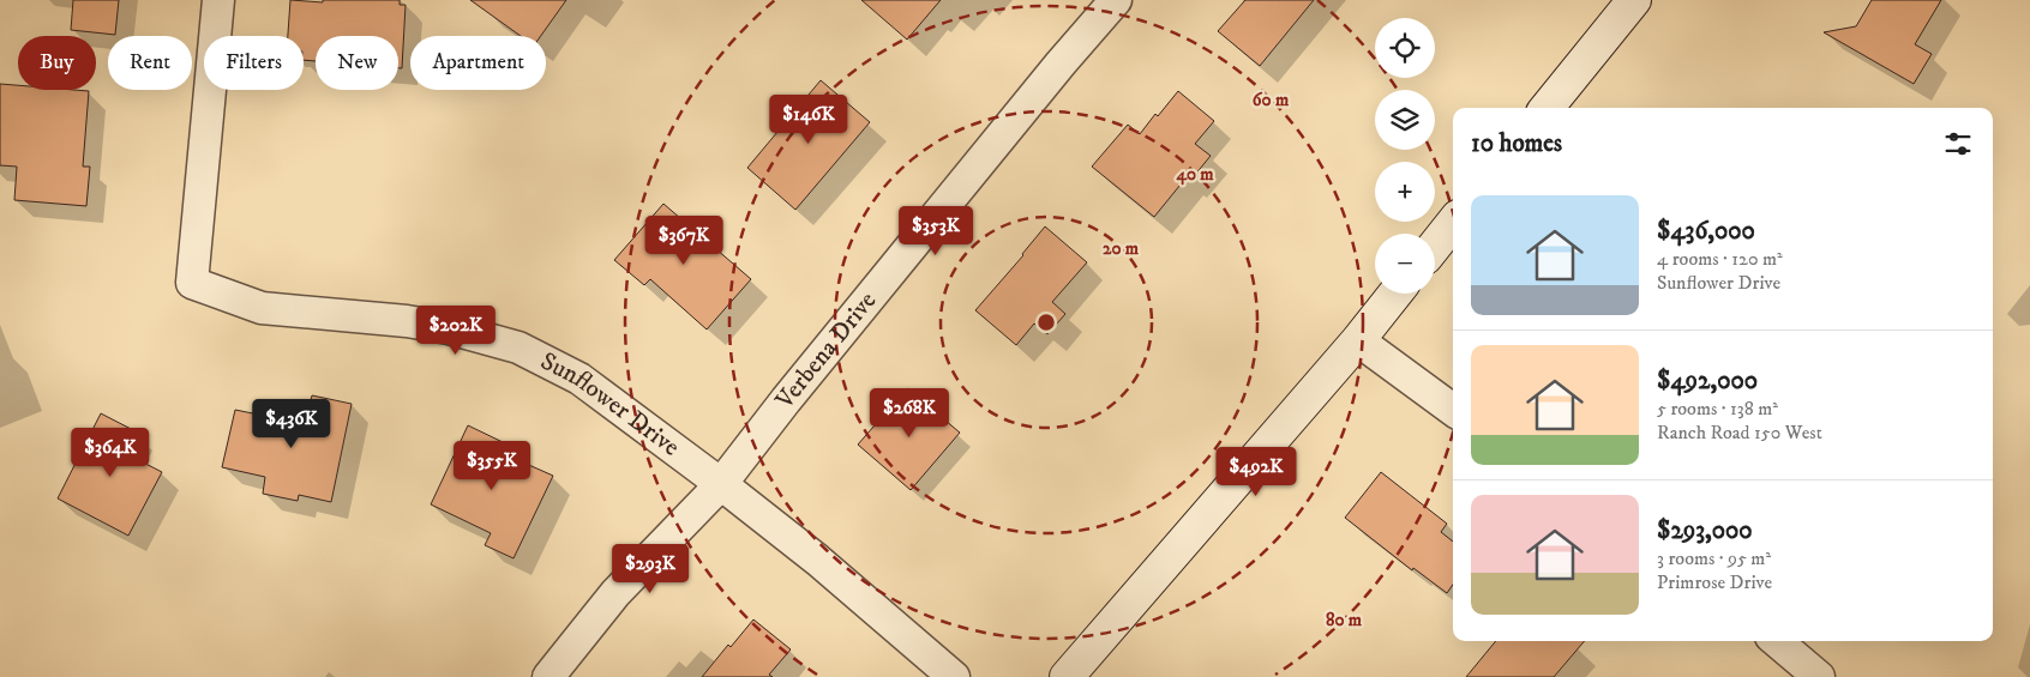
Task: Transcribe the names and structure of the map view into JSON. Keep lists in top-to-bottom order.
{
  "streets": {
    "street": ["Verbena Drive", "Sunflower Drive"]
  },
  "crossings": [
    ["Verbena Drive", "Sunflower Drive"]
  ],
  "page": {
    "map_buttons": ["+", "−"],
    "chip": [
      "Buy",
      "Rent",
      "Filters",
      "New",
      "Apartment"
    ],
    "price": [
      "$146K",
      "$353K",
      "$367K",
      "$202K",
      "$268K",
      "$436K",
      "$364K",
      "$355K",
      "$492K",
      "$293K"
    ],
    "heading": "10 homes",
    "list": [
      {
        "name": "$436,000",
        "note": "4 rooms · 120 m² · Sunflower Drive"
      },
      {
        "name": "$492,000",
        "note": "5 rooms · 138 m² · Ranch Road 150 West"
      },
      {
        "name": "$293,000",
        "note": "3 rooms · 95 m² · Primrose Drive"
      }
    ]
  },
  "rings": [
    "60 m",
    "40 m",
    "20 m",
    "80 m"
  ]
}
